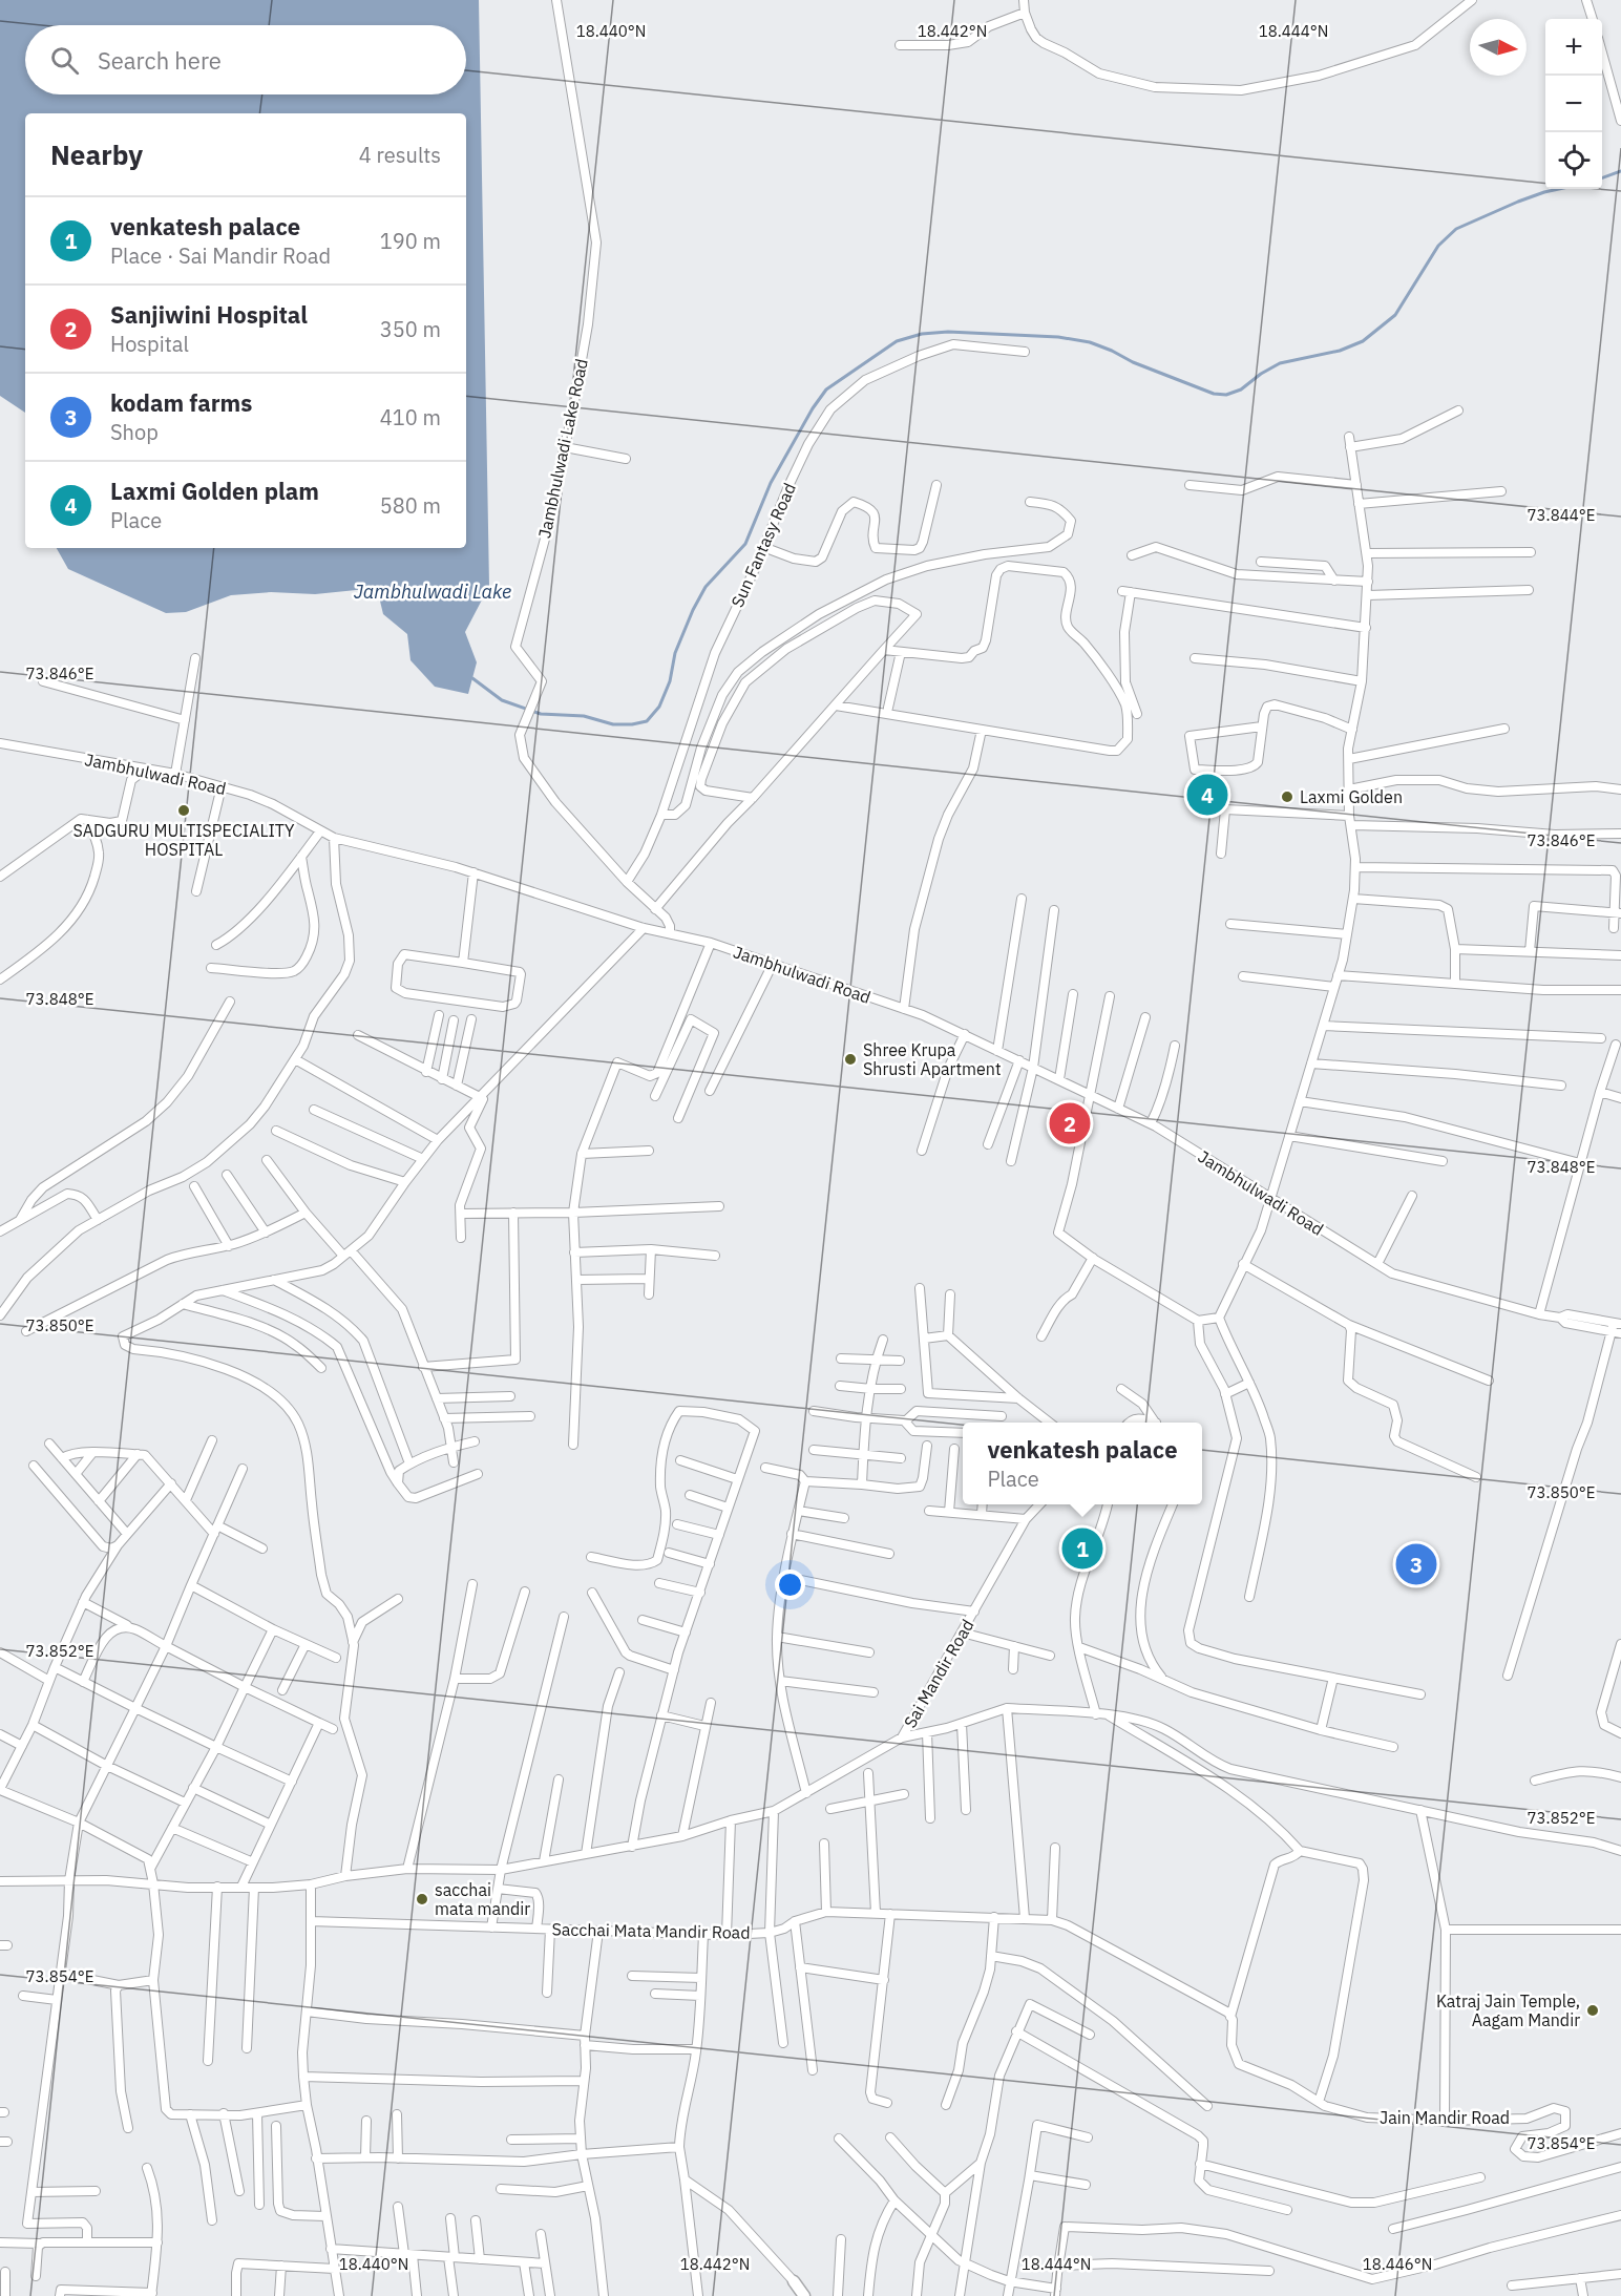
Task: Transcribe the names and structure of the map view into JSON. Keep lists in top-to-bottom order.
{
  "streets": {
    "street": [
      "Jambhulwadi Lake Road",
      "Sun Fantasy Road",
      "Jambhulwadi Road",
      "Sai Mandir Road",
      "Sacchai Mata Mandir Road",
      "Jain Mandir Road"
    ]
  },
  "crossings": [
    ["Jambhulwadi Lake Road", "Sun Fantasy Road"],
    ["Jambhulwadi Lake Road", "Jambhulwadi Road"]
  ],
  "water": ["Jambhulwadi Lake"],
  "places": [
    "Laxmi Golden",
    "SADGURU MULTISPECIALITY HOSPITAL",
    "Shree Krupa Shrusti Apartment",
    "sacchai mata mandir",
    "Katraj Jain Temple, Aagam Mandir"
  ],
  "north": "right",
  "page": {
    "map_buttons": ["+", "−"],
    "search": "Search here",
    "heading": ["Nearby", "4 results"],
    "list": [
      {
        "mark": "1",
        "name": "venkatesh palace",
        "note": "Place · Sai Mandir Road",
        "value": "190 m"
      },
      {
        "mark": "2",
        "name": "Sanjiwini Hospital",
        "note": "Hospital",
        "value": "350 m"
      },
      {
        "mark": "3",
        "name": "kodam farms",
        "note": "Shop",
        "value": "410 m"
      },
      {
        "mark": "4",
        "name": "Laxmi Golden plam",
        "note": "Place",
        "value": "580 m"
      }
    ],
    "pins": [
      "4",
      "2",
      "1",
      "3"
    ],
    "popup": ["venkatesh palace", "Place"]
  },
  "coordinates": [
    "18.440°N",
    "18.442°N",
    "18.444°N",
    "73.844°E",
    "73.846°E",
    "73.848°E",
    "73.850°E",
    "73.852°E",
    "73.854°E",
    "18.446°N"
  ]
}
